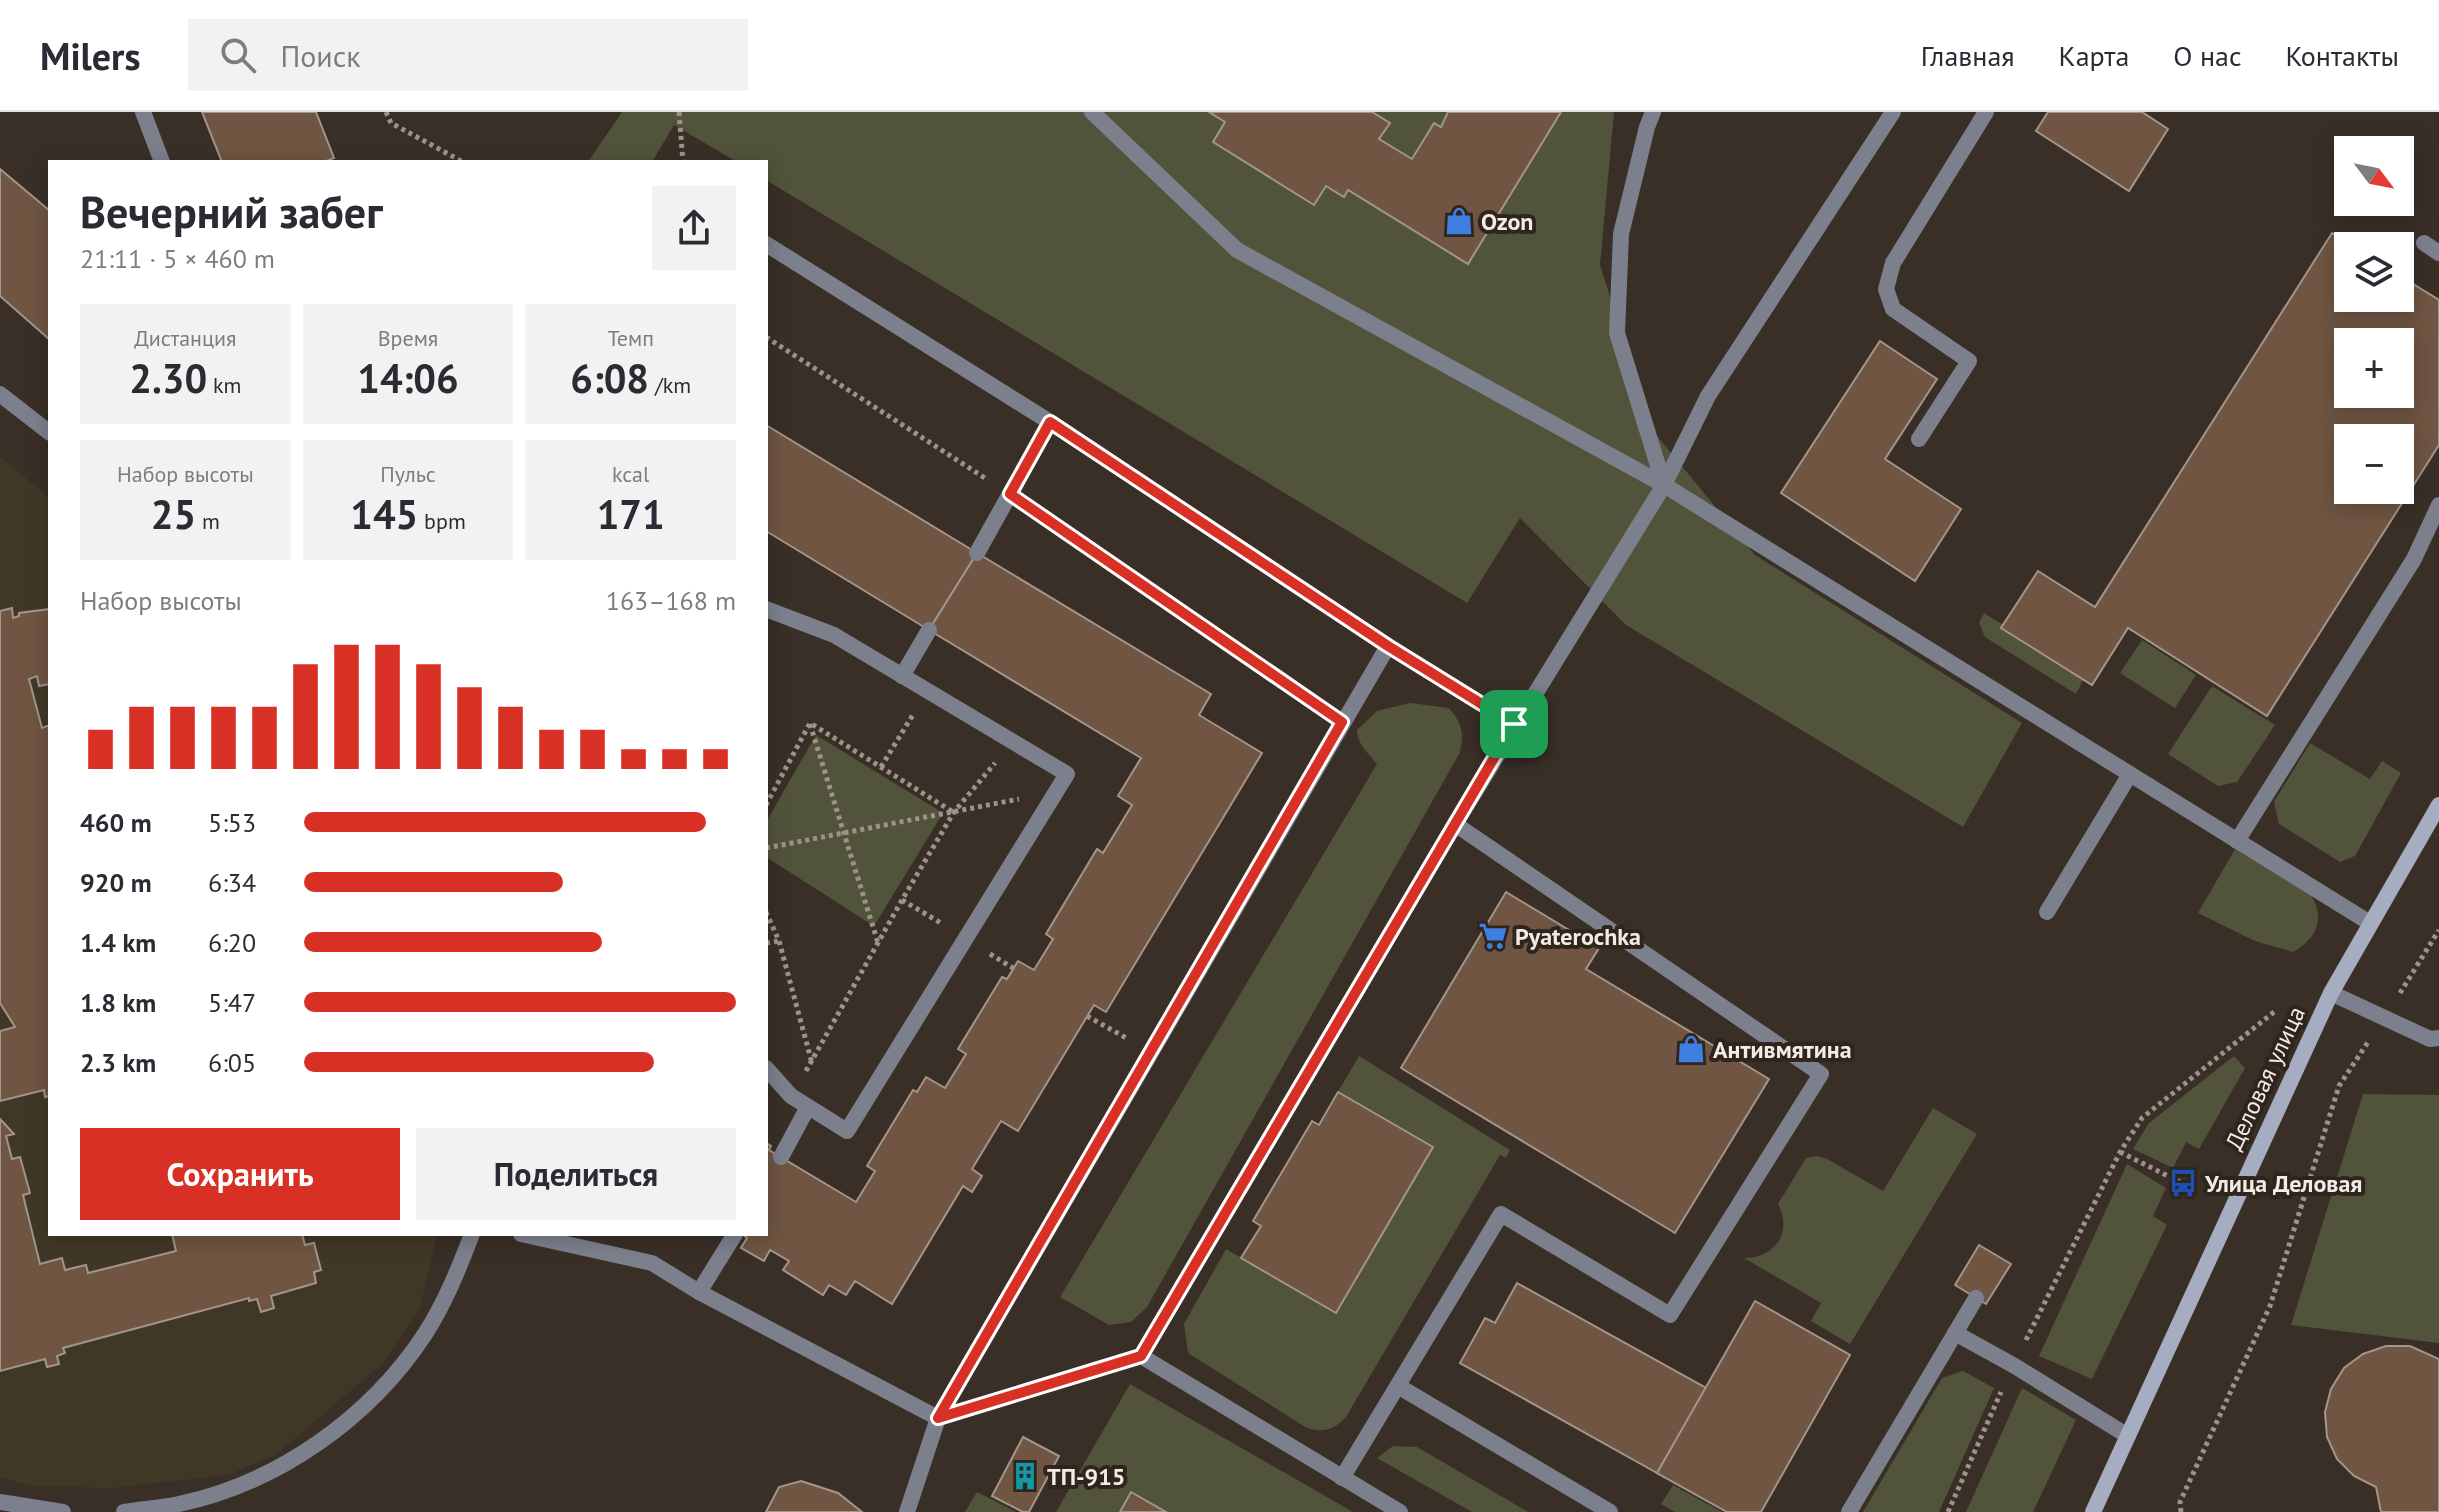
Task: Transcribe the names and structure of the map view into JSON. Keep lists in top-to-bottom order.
{
  "streets": {
    "street": ["Деловая улица"]
  },
  "places": {
    "shop": ["Ozon", "Антивмятина"],
    "supermarket": ["Pyaterochka"],
    "bus stop": ["Улица Деловая"],
    "building": ["ТП-915"]
  },
  "north": "bottom right",
  "page": {
    "header": "Milers",
    "search": "Поиск",
    "nav": [
      "Главная",
      "Карта",
      "О нас",
      "Контакты"
    ],
    "map_buttons": ["+", "−"],
    "heading": ["Вечерний забег", "21:11 · 5 × 460 m"],
    "stats": [
      ["Дистанция", "2.30 km"],
      ["Время", "14:06"],
      ["Темп", "6:08 /km"],
      ["Набор высоты", "25 m"],
      ["Пульс", "145 bpm"],
      ["kcal", "171"]
    ],
    "chart": ["Набор высоты", "163–168 m"],
    "list": [
      {
        "name": "460 m",
        "note": "5:53"
      },
      {
        "name": "920 m",
        "note": "6:34"
      },
      {
        "name": "1.4 km",
        "note": "6:20"
      },
      {
        "name": "1.8 km",
        "note": "5:47"
      },
      {
        "name": "2.3 km",
        "note": "6:05"
      }
    ],
    "buttons": ["Сохранить", "Поделиться"]
  }
}
